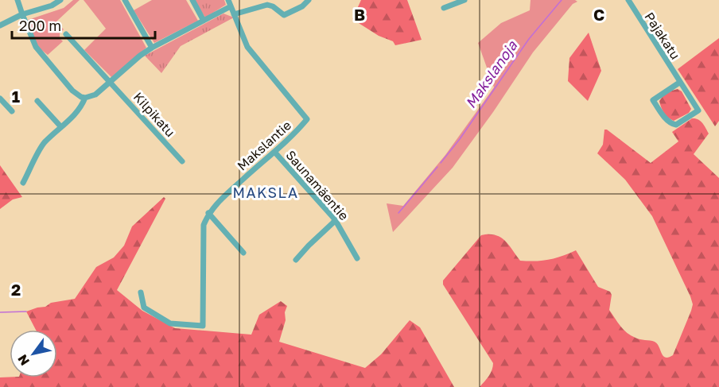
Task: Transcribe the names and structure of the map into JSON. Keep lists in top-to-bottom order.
{
  "streets": {
    "street": [
      "Pajakatu",
      "Kilpikatu",
      "Makslantie",
      "Saunamäentie"
    ]
  },
  "crossings": [
    ["Makslantie", "Saunamäentie"]
  ],
  "districts": ["MAKSLA"],
  "water": ["Makslanoja"],
  "scale_bar": "200 m",
  "north": "bottom left",
  "grid": {
    "columns": ["B", "C"],
    "rows": ["1", "2"]
  }
}
